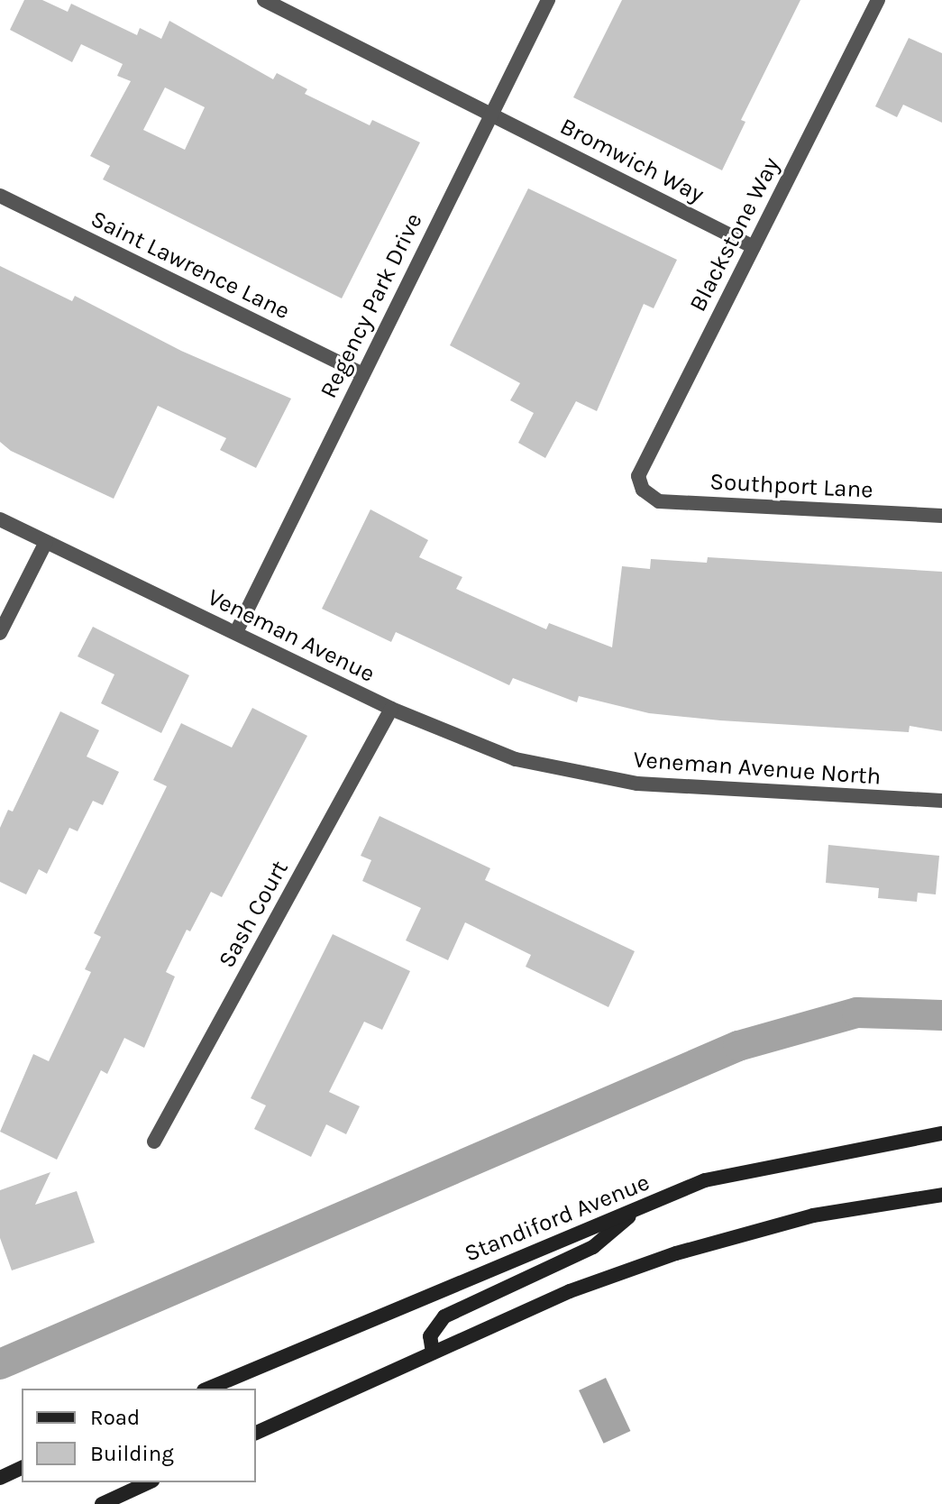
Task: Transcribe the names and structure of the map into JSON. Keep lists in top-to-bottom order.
{
  "streets": {
    "main road": ["Standiford Avenue"],
    "street": [
      "Bromwich Way",
      "Blackstone Way",
      "Saint Lawrence Lane",
      "Regency Park Drive",
      "Southport Lane",
      "Veneman Avenue",
      "Veneman Avenue North",
      "Sash Court"
    ]
  },
  "crossings": [
    ["Bromwich Way", "Blackstone Way"],
    ["Bromwich Way", "Regency Park Drive"],
    ["Blackstone Way", "Southport Lane"],
    ["Saint Lawrence Lane", "Regency Park Drive"],
    ["Regency Park Drive", "Veneman Avenue"],
    ["Veneman Avenue", "Veneman Avenue North"],
    ["Veneman Avenue", "Sash Court"]
  ],
  "legend": ["Road", "Building"]
}
